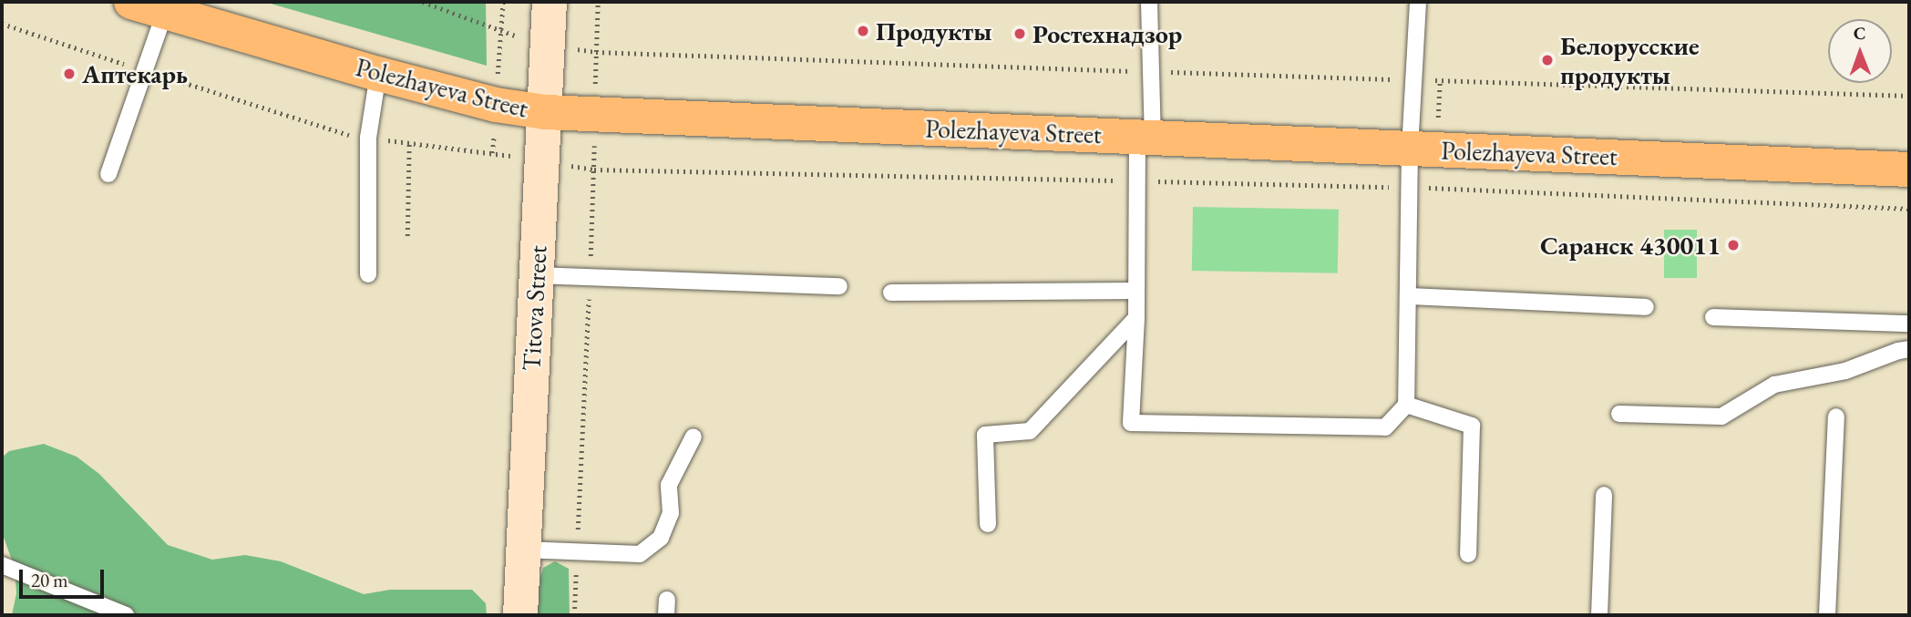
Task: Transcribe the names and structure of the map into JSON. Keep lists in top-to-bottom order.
{
  "streets": {
    "main road": ["Polezhayeva Street", "Titova Street"]
  },
  "crossings": [
    ["Polezhayeva Street", "Titova Street"]
  ],
  "places": [
    "Продукты",
    "Ростехнадзор",
    "Белорусские продукты",
    "Аптекарь",
    "Саранск 430011"
  ],
  "scale_bar": "20 m",
  "north": "top"
}
